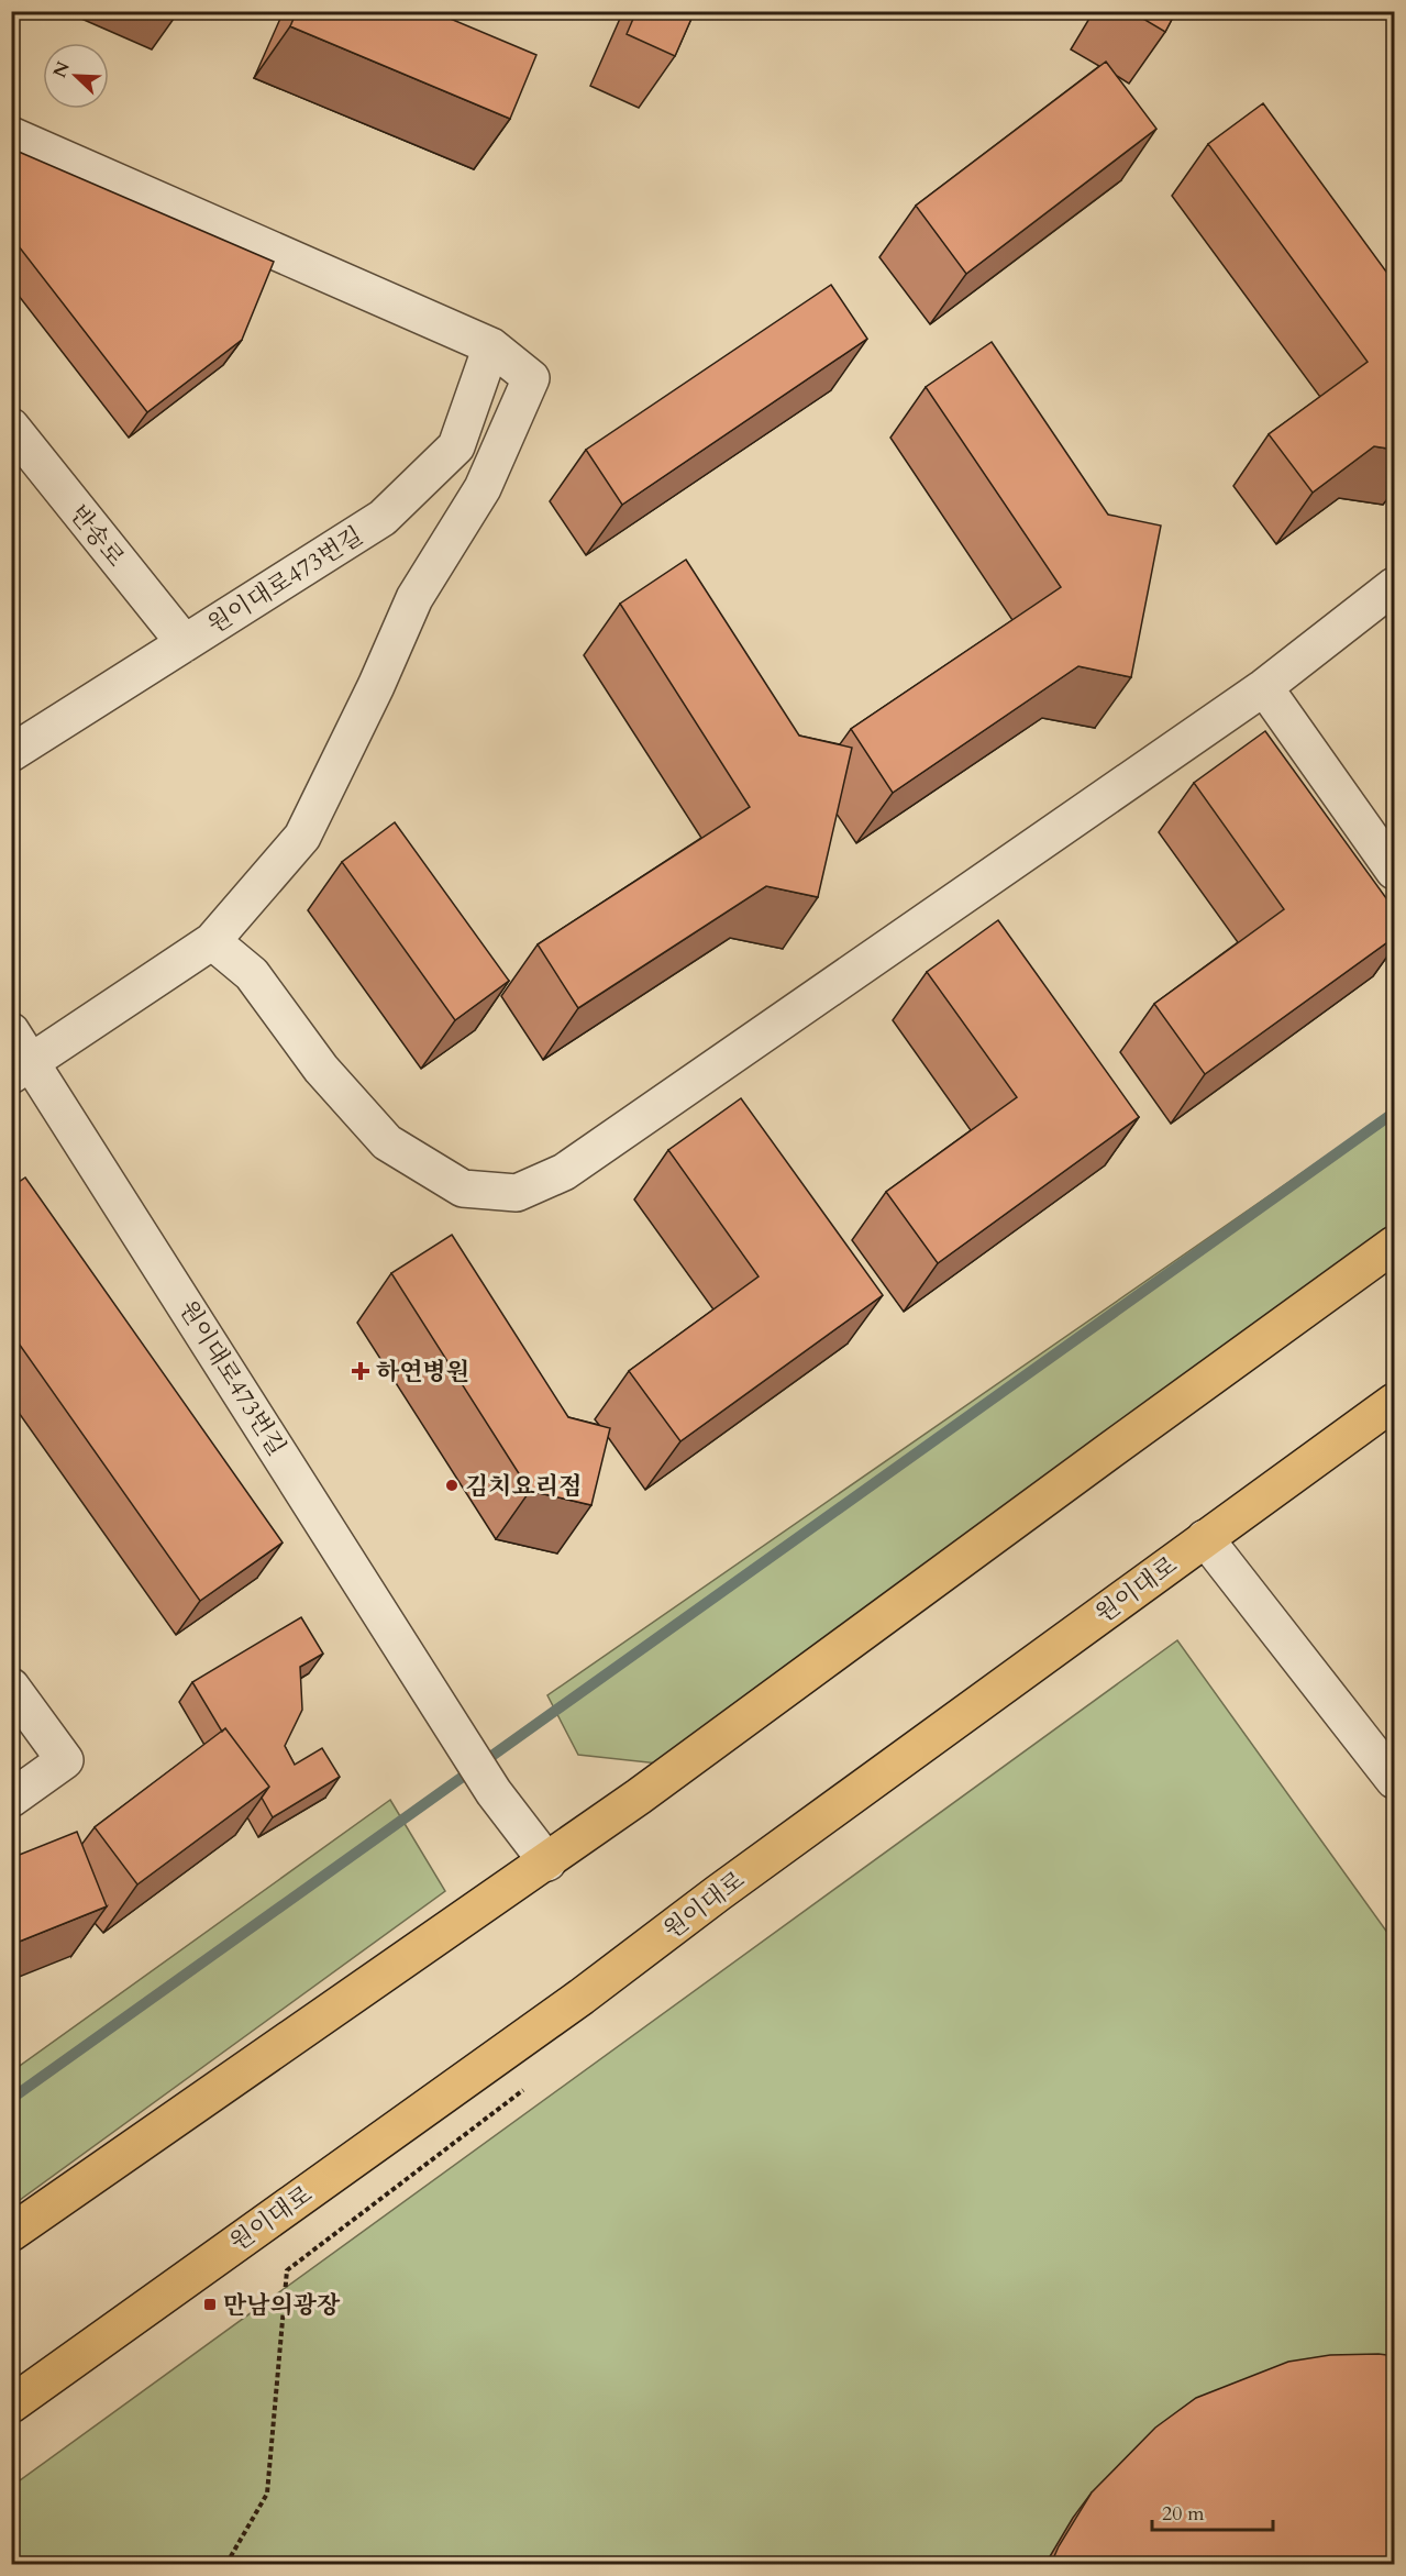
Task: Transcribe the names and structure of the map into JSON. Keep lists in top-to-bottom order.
{
  "streets": {
    "main road": ["원이대로"],
    "street": ["반송로", "원이대로473번길"]
  },
  "crossings": [
    ["반송로", "원이대로473번길"]
  ],
  "places": {
    "health": ["하연병원"],
    "other": ["김치요리점"],
    "transit": ["만남의광장"]
  },
  "scale_bar": "20 m",
  "north": "top left"
}
